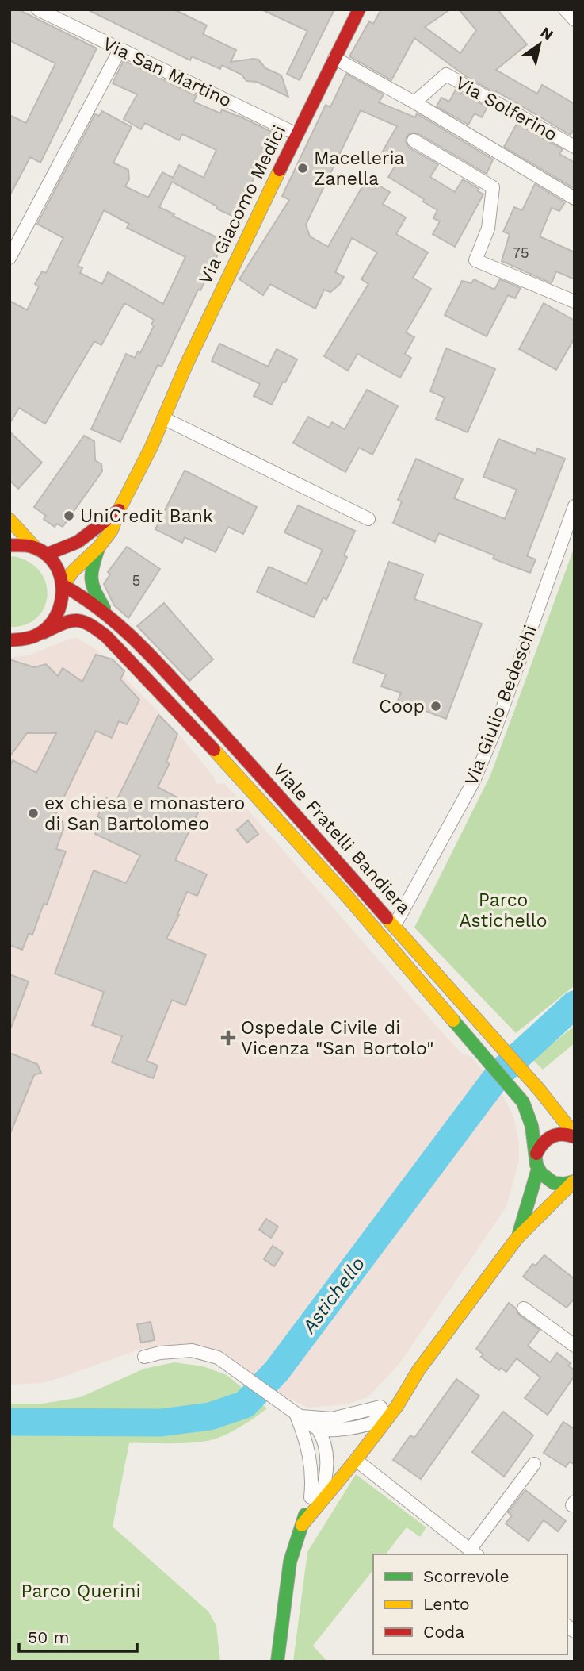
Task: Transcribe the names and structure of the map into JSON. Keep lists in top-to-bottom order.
{
  "streets": {
    "main road": ["Via Giacomo Medici", "Viale Fratelli Bandiera"],
    "street": ["Via San Martino", "Via Solferino", "Via Giulio Bedeschi"]
  },
  "crossings": [
    ["Via San Martino", "Via Giacomo Medici"],
    ["Via Giacomo Medici", "Viale Fratelli Bandiera"],
    ["Via Giulio Bedeschi", "Viale Fratelli Bandiera"]
  ],
  "water": ["Astichello"],
  "parks": ["Parco Astichello", "Parco Querini"],
  "places": {
    "other": [
      "Macelleria Zanella",
      "UniCredit Bank",
      "Coop",
      "ex chiesa e monastero di San Bartolomeo"
    ],
    "health": ["Ospedale Civile di Vicenza \"San Bortolo\""]
  },
  "house_numbers": ["75", "5"],
  "legend": ["Scorrevole", "Lento", "Coda"],
  "scale_bar": "50 m",
  "north": "top right"
}
